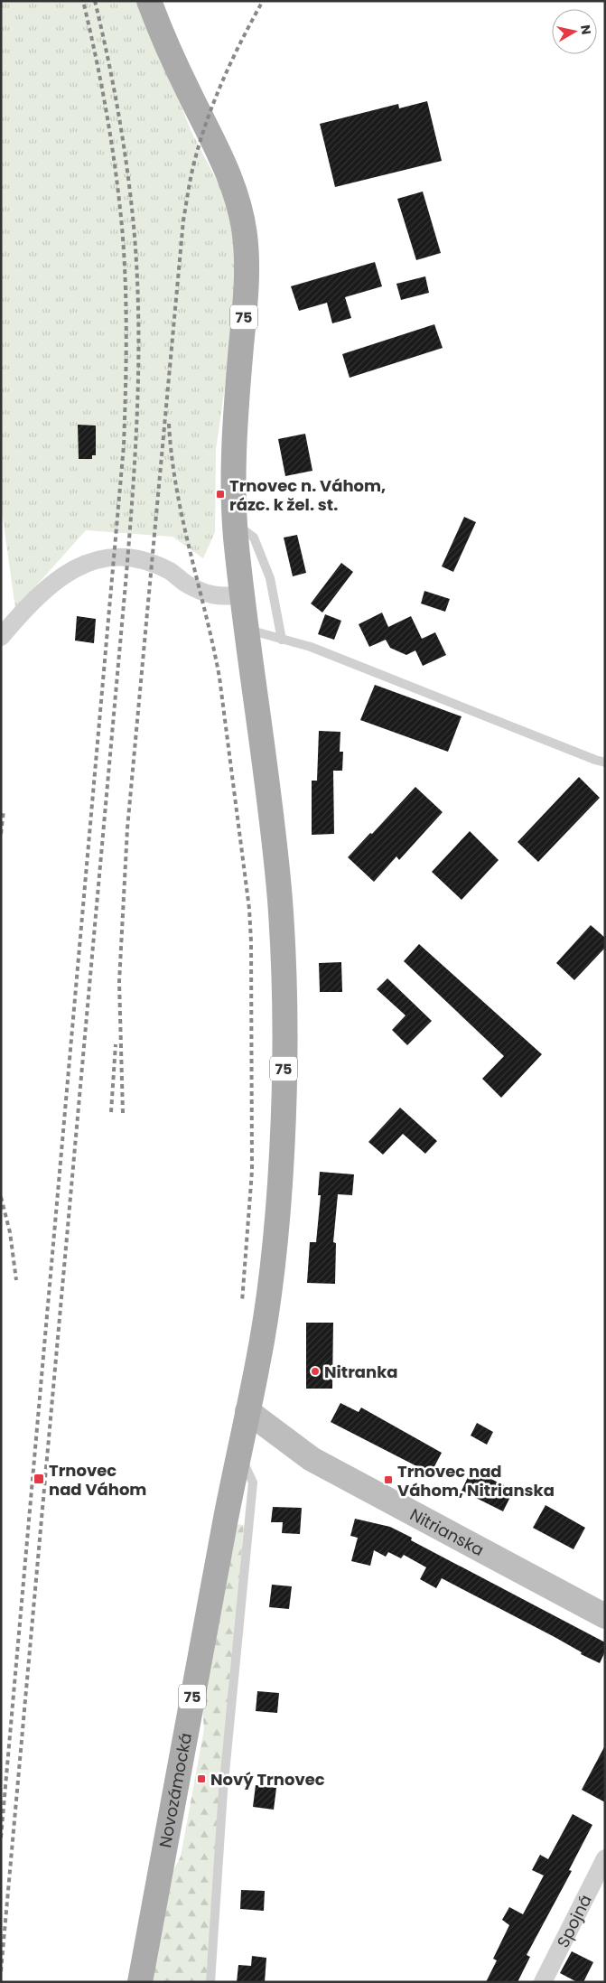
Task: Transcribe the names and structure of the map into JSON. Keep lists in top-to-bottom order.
{
  "streets": {
    "main road": ["75", "Nitrianska", "Novozámocká"],
    "street": ["Spojná"]
  },
  "crossings": [
    ["75", "Nitrianska"],
    ["75", "Novozámocká"],
    ["Nitrianska", "Novozámocká"]
  ],
  "places": {
    "transit": [
      "Trnovec n. Váhom, rázc. k žel. st.",
      "Trnovec nad Váhom",
      "Trnovec nad Váhom, Nitrianska",
      "Nový Trnovec"
    ],
    "other": ["Nitranka"]
  },
  "north": "right"
}
